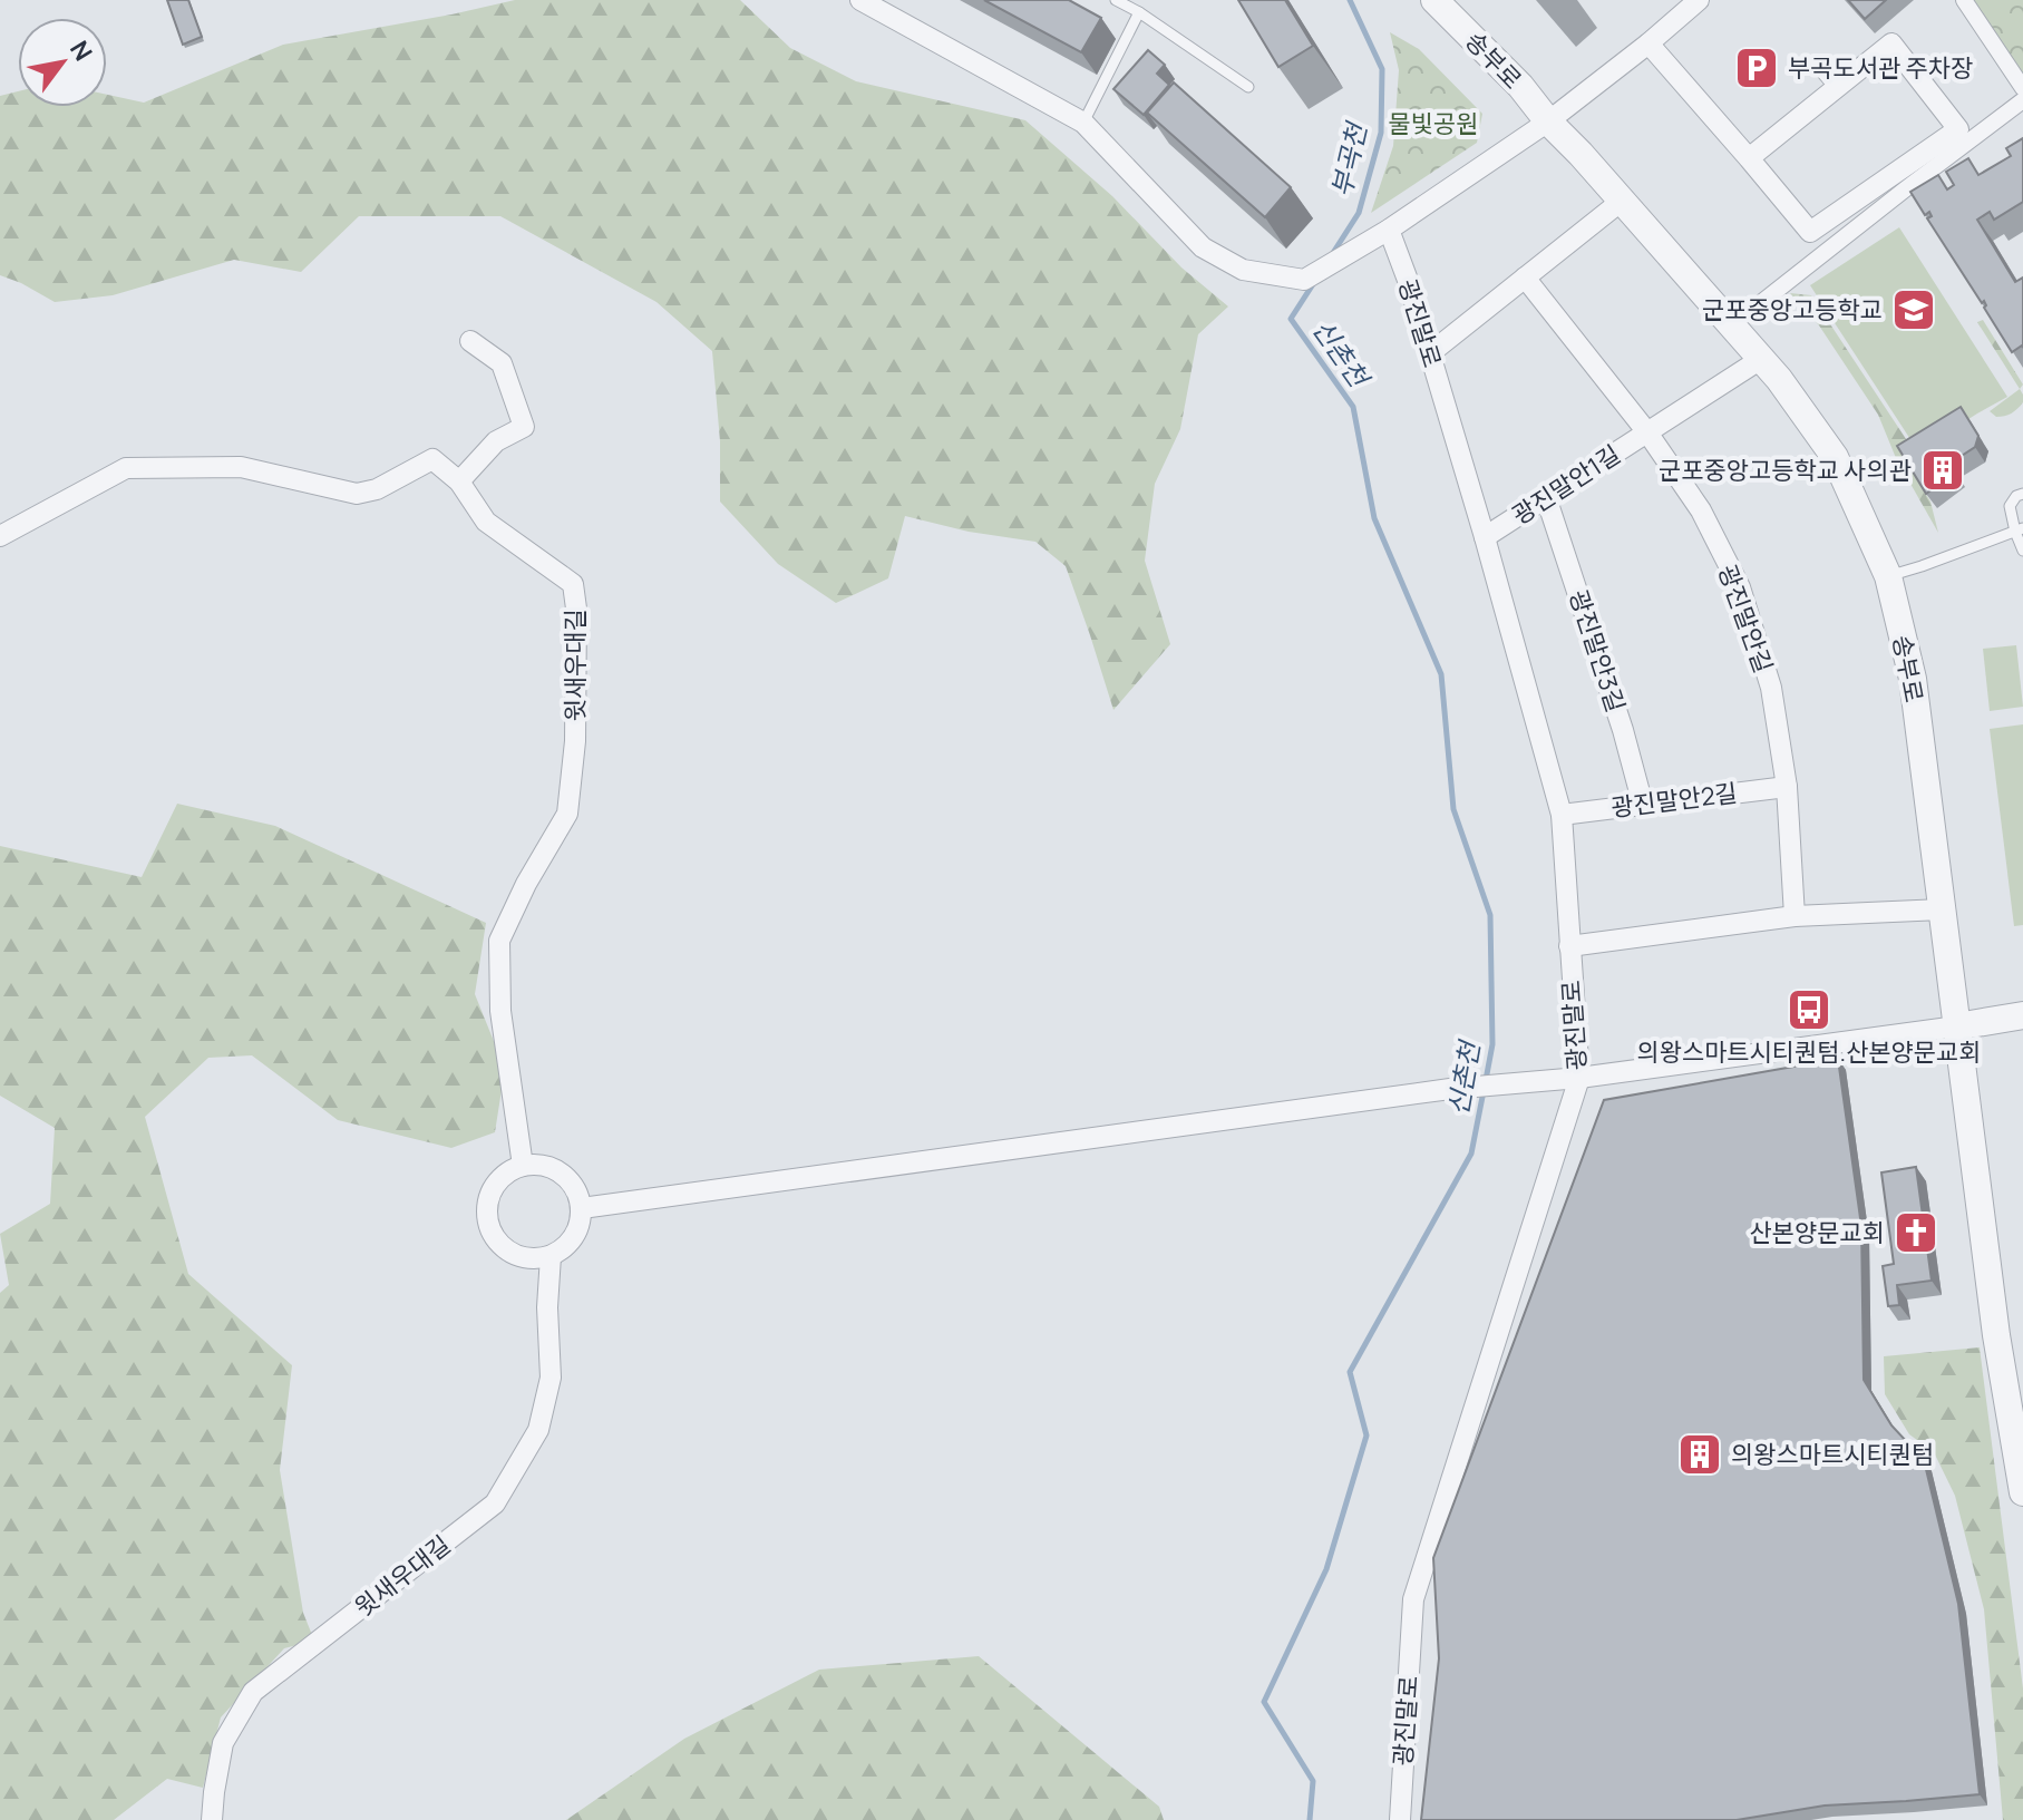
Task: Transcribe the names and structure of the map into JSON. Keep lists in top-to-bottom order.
{
  "streets": {
    "street": [
      "송부로",
      "광진말로",
      "광진말안1길",
      "광진말안길",
      "광진말안3길",
      "윗새우대길",
      "광진말안2길"
    ]
  },
  "crossings": [
    ["송부로", "광진말안1길"],
    ["광진말로", "광진말안1길"],
    ["광진말로", "광진말안2길"],
    ["광진말안1길", "광진말안길"],
    ["광진말안1길", "광진말안3길"],
    ["광진말안길", "광진말안2길"],
    ["광진말안3길", "광진말안2길"]
  ],
  "water": ["부곡천", "신촌천"],
  "parks": ["물빛공원"],
  "places": {
    "parking": ["부곡도서관 주차장"],
    "school or university": ["군포중앙고등학교"],
    "building": ["군포중앙고등학교 사의관", "의왕스마트시티퀀텀"],
    "bus stop": ["의왕스마트시티퀀텀.산본양문교회"],
    "church": ["산본양문교회"]
  },
  "north": "top right"
}
